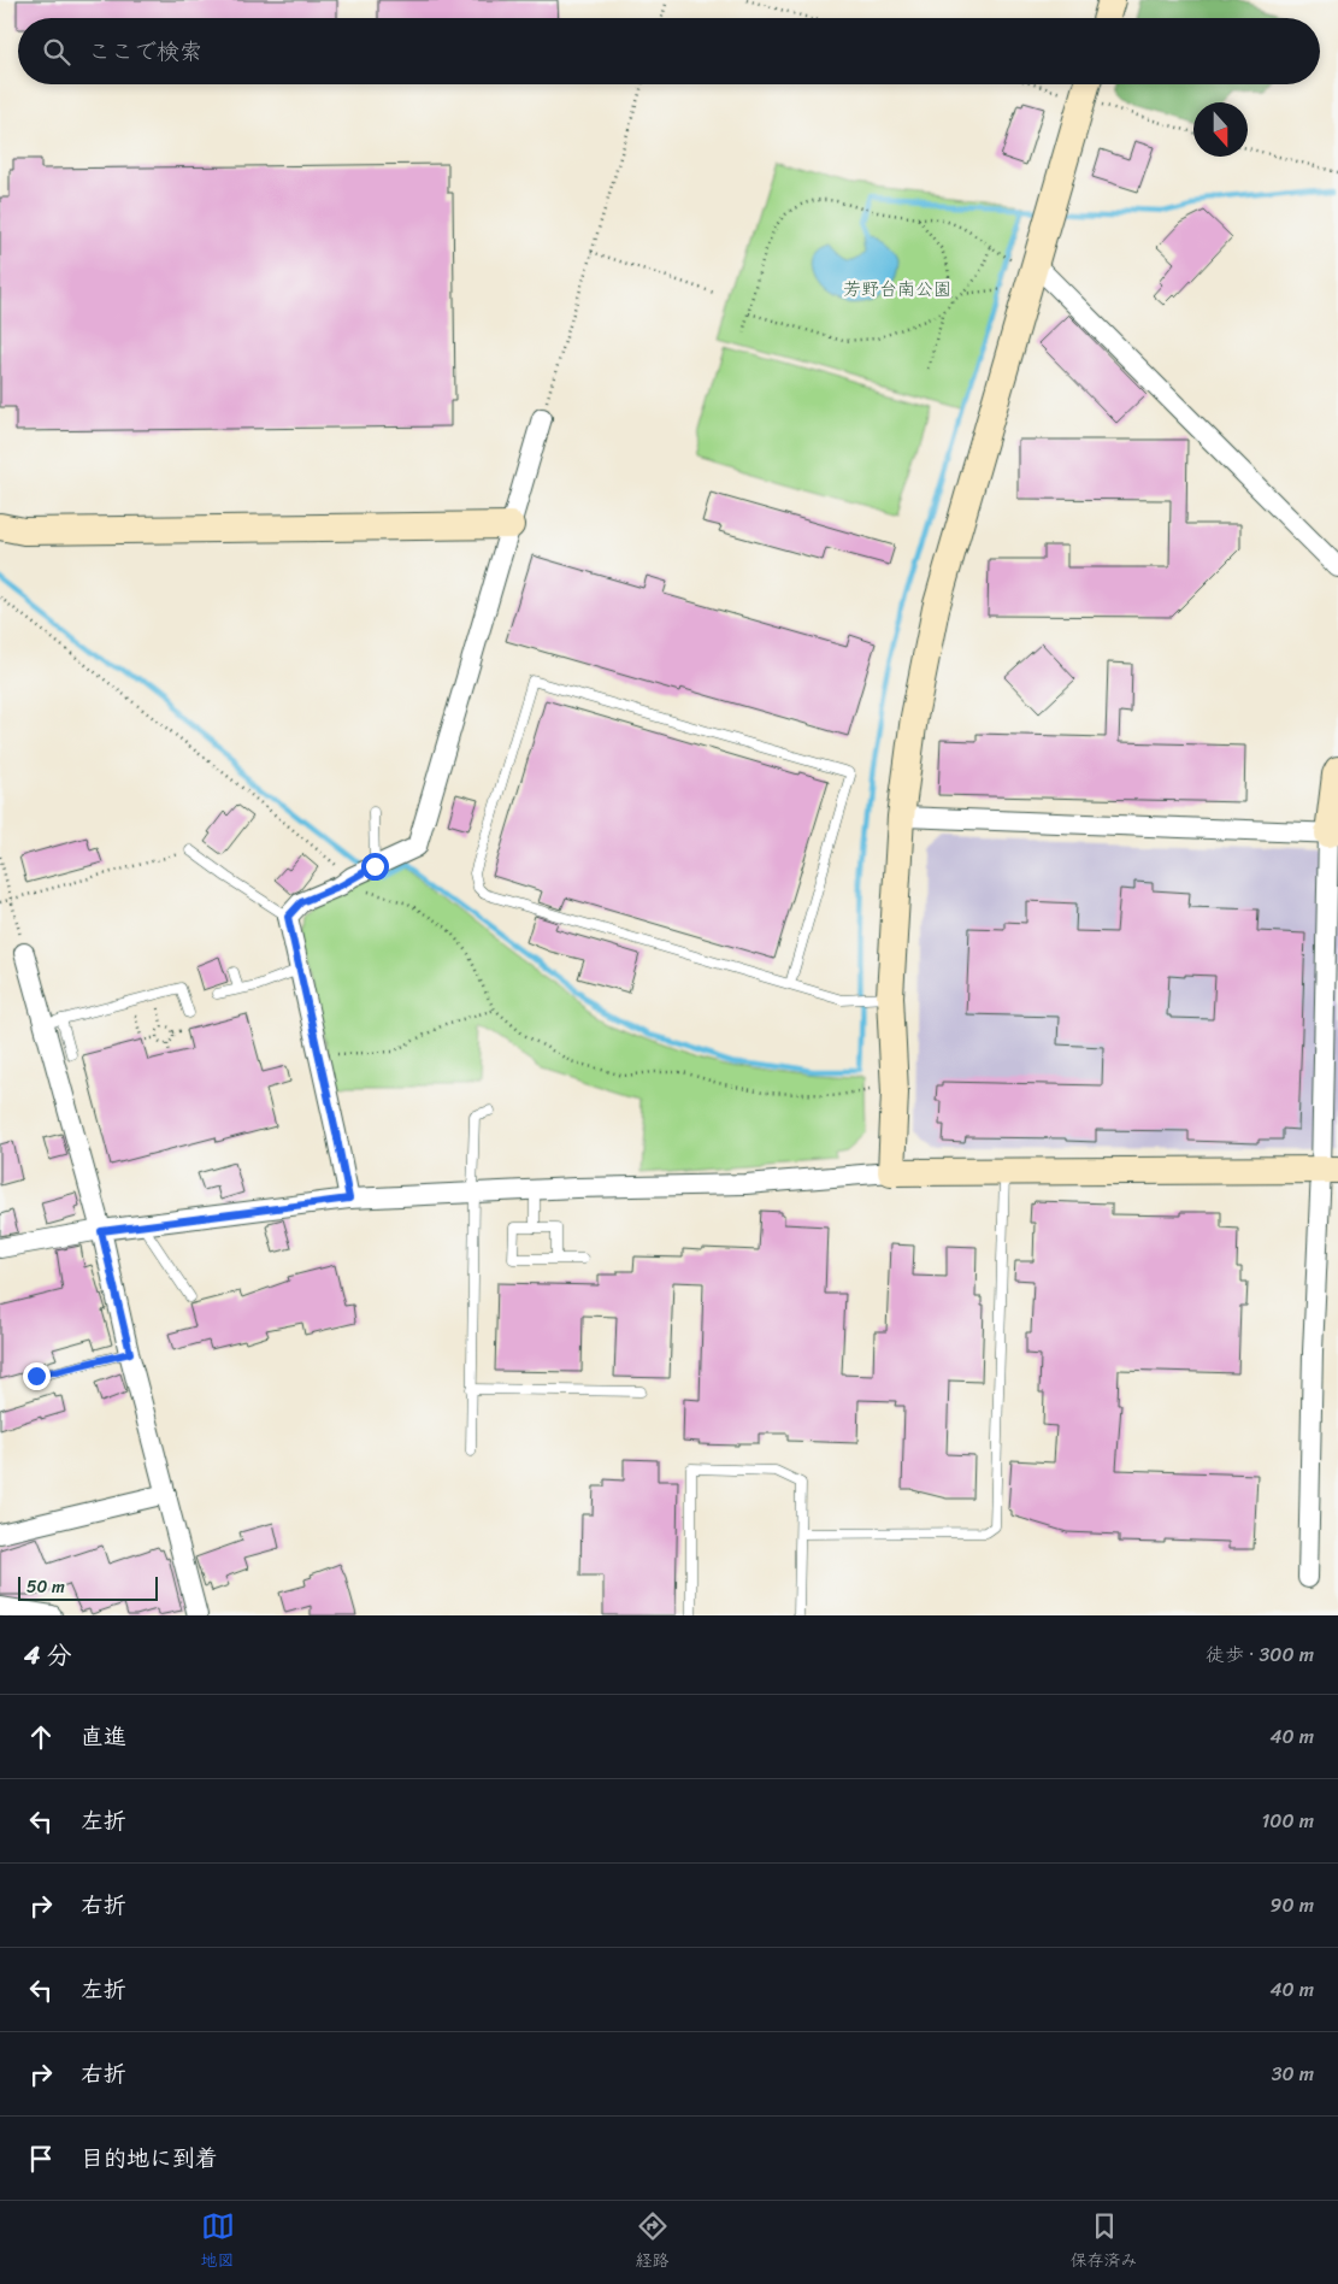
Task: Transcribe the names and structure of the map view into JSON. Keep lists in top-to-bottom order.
{
  "parks": ["芳野台南公園"],
  "scale_bar": "50 m",
  "north": "bottom",
  "page": {
    "search": "ここで検索",
    "scale": "50 m",
    "heading": ["4 分", "徒歩 · 300 m"],
    "list": [
      ["直進", "40 m"],
      ["左折", "100 m"],
      ["右折", "90 m"],
      ["左折", "40 m"],
      ["右折", "30 m"],
      "目的地に到着"
    ],
    "nav": ["地図", "経路", "保存済み"]
  }
}
